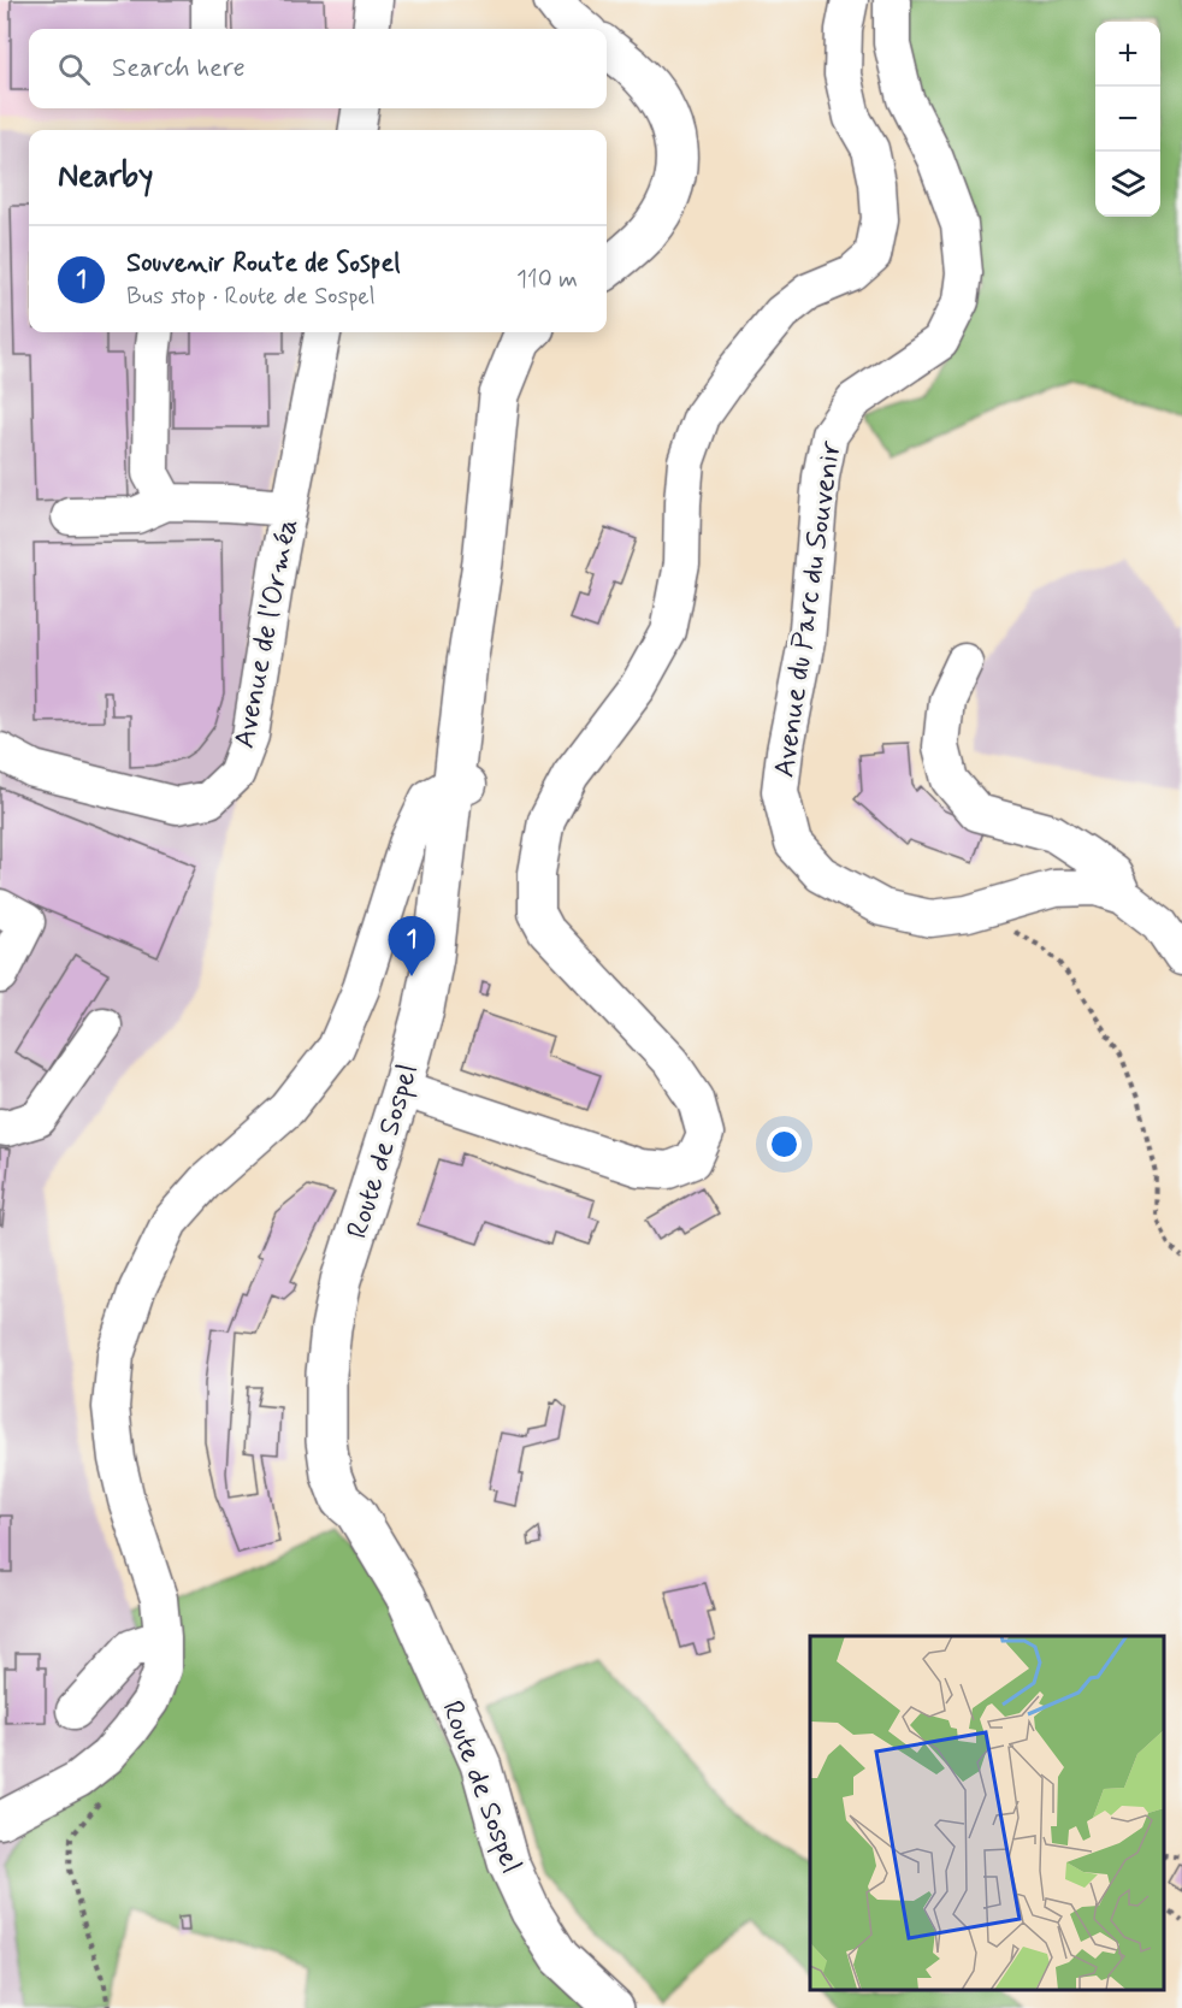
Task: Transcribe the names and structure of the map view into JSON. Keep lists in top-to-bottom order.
{
  "streets": {
    "main road": ["Route de Sospel"],
    "street": ["Avenue du Parc du Souvenir", "Avenue de l'Orméa"]
  },
  "page": {
    "map_buttons": ["+", "−"],
    "search": "Search here",
    "heading": "Nearby",
    "list": [
      {
        "mark": "1",
        "name": "Souvenir Route de Sospel",
        "note": "Bus stop · Route de Sospel",
        "value": "110 m"
      }
    ],
    "pins": "1"
  }
}
